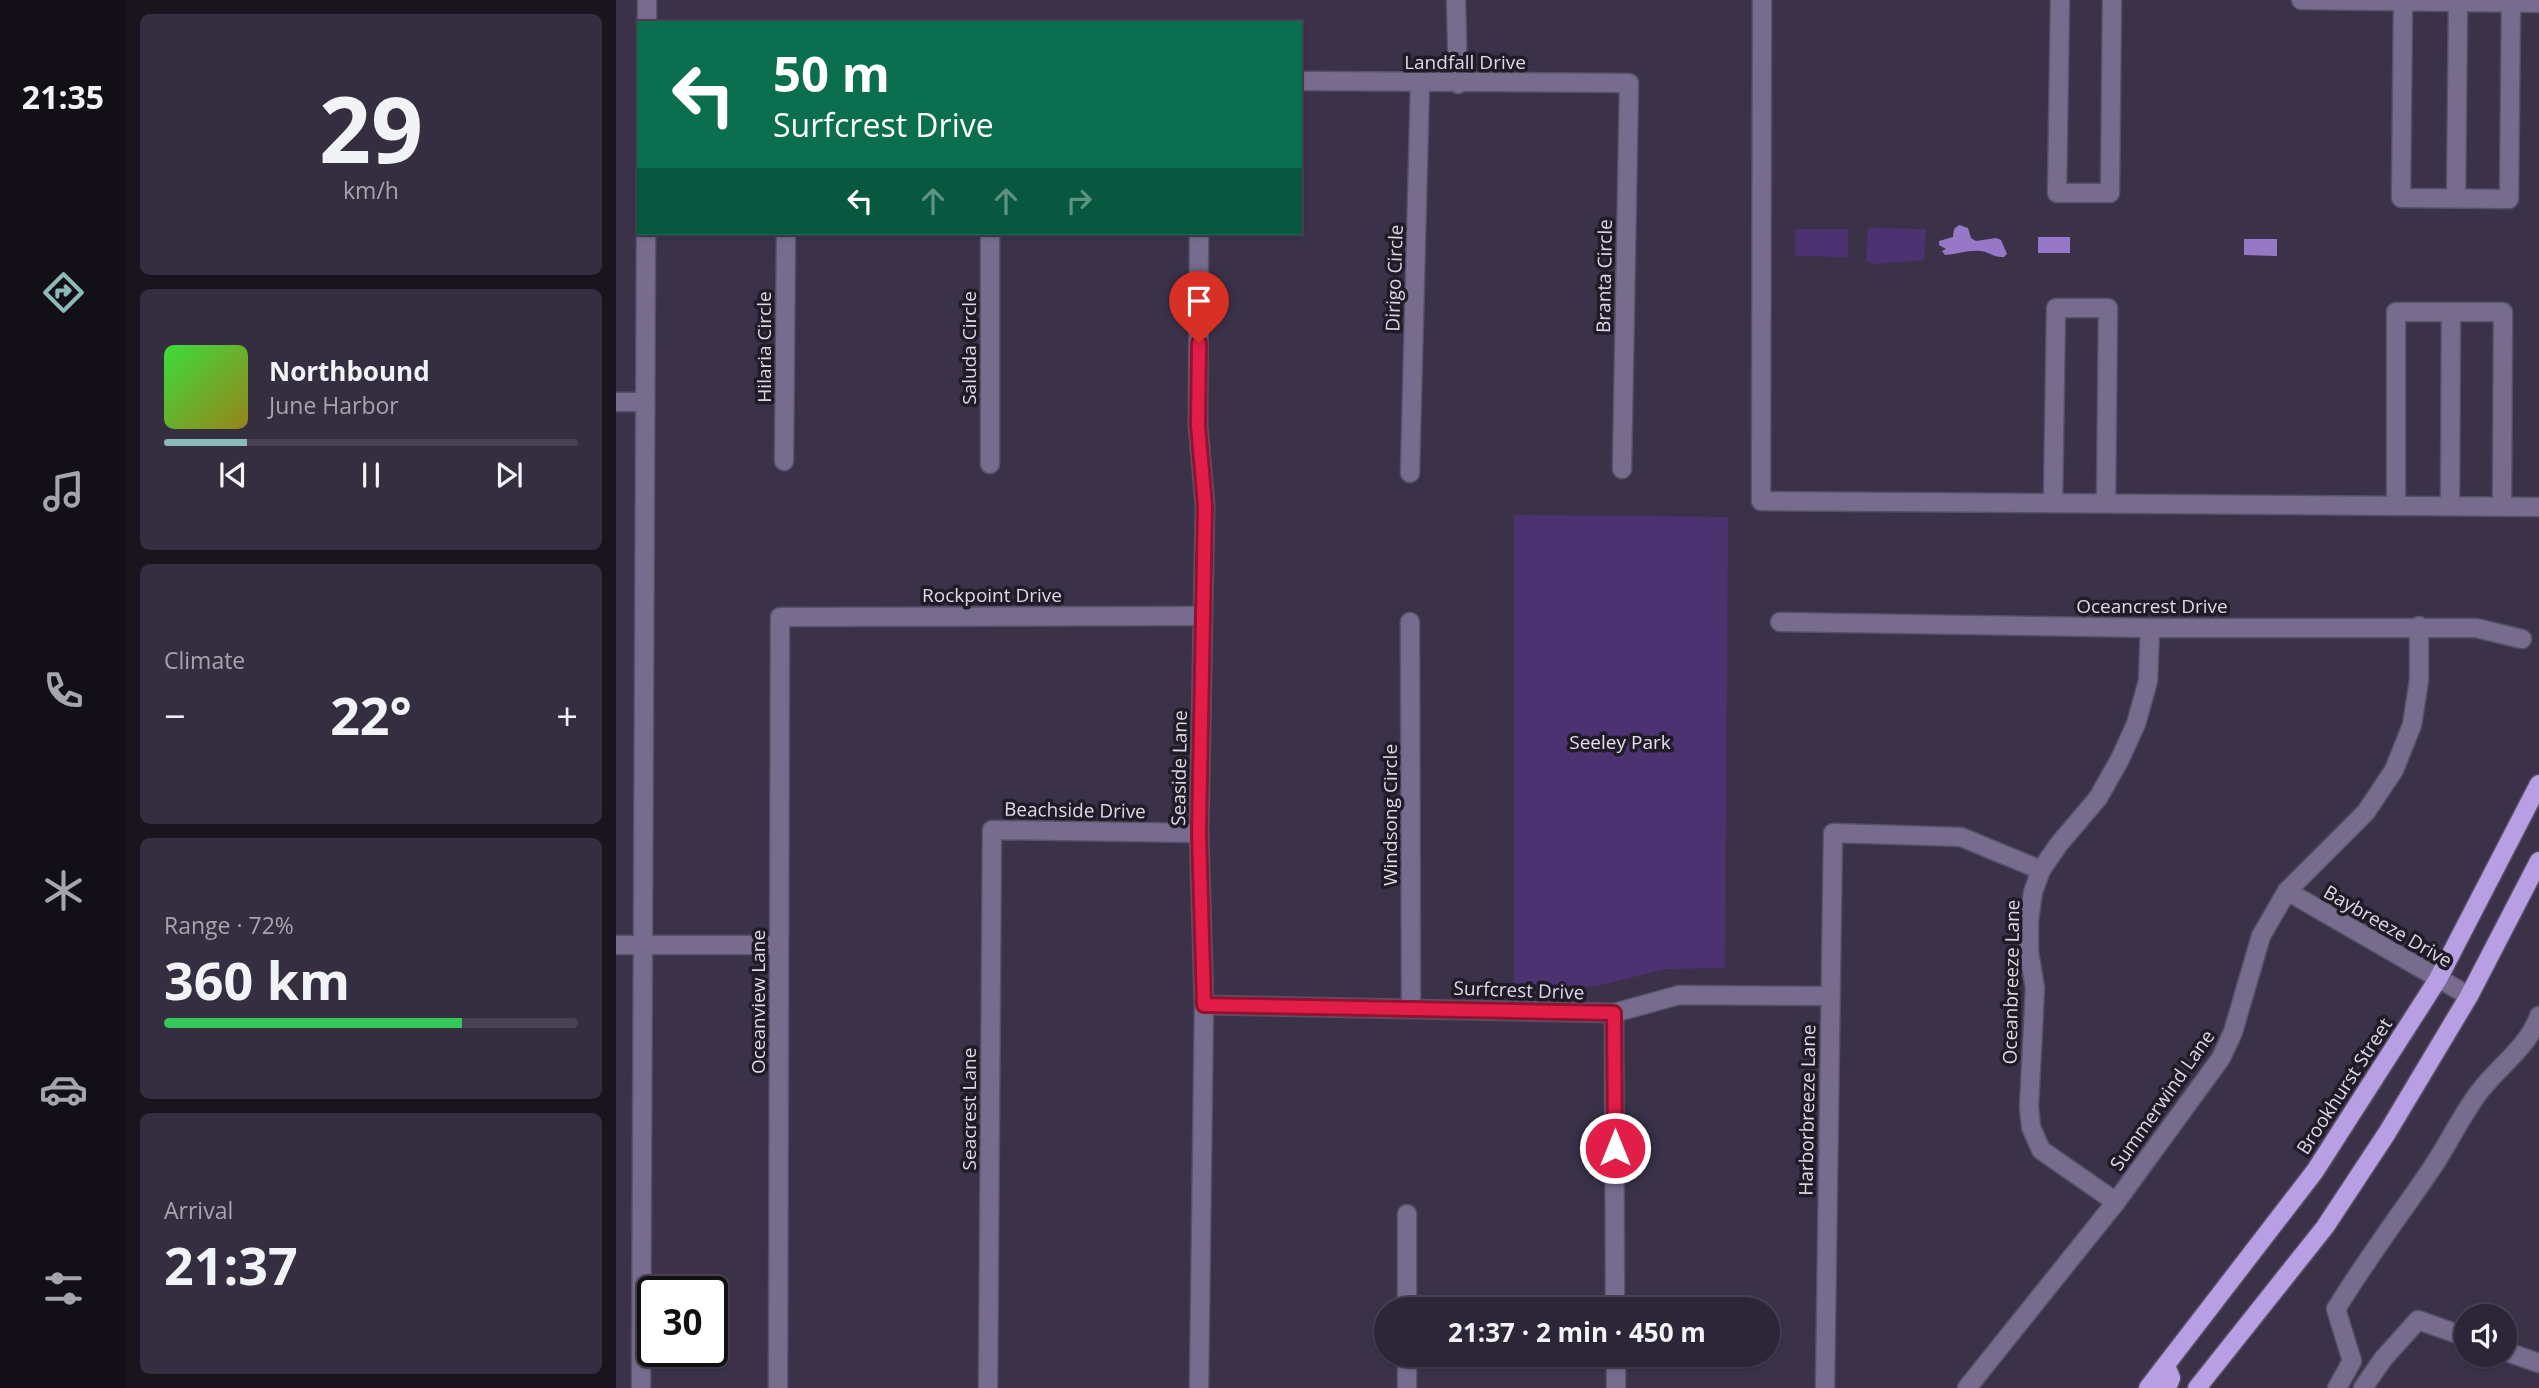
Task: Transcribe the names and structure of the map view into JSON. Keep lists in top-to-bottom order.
{
  "streets": {
    "main road": ["Brookhurst Street"],
    "street": [
      "Landfall Drive",
      "Branta Circle",
      "Dirigo Circle",
      "Hilaria Circle",
      "Saluda Circle",
      "Rockpoint Drive",
      "Oceancrest Drive",
      "Seaside Lane",
      "Beachside Drive",
      "Windsong Circle",
      "Baybreeze Drive",
      "Oceanbreeze Lane",
      "Surfcrest Drive",
      "Oceanview Lane",
      "Summerwind Lane",
      "Seacrest Lane",
      "Harborbreeze Lane"
    ]
  },
  "crossings": [
    ["Landfall Drive", "Branta Circle"],
    ["Landfall Drive", "Dirigo Circle"],
    ["Rockpoint Drive", "Seaside Lane"],
    ["Rockpoint Drive", "Oceanview Lane"],
    ["Oceancrest Drive", "Oceanbreeze Lane"],
    ["Oceancrest Drive", "Summerwind Lane"],
    ["Seaside Lane", "Beachside Drive"],
    ["Seaside Lane", "Surfcrest Drive"],
    ["Beachside Drive", "Seacrest Lane"],
    ["Windsong Circle", "Surfcrest Drive"],
    ["Baybreeze Drive", "Brookhurst Street"],
    ["Baybreeze Drive", "Summerwind Lane"],
    ["Oceanbreeze Lane", "Summerwind Lane"],
    ["Oceanbreeze Lane", "Harborbreeze Lane"],
    ["Surfcrest Drive", "Harborbreeze Lane"]
  ],
  "parks": ["Seeley Park"],
  "page": {
    "tabs": "21:35",
    "tile": [
      ["29", "km/h"],
      "Climate",
      ["Range · 72%", "360 km"],
      ["Arrival", "21:37"]
    ],
    "turn": ["50 m", "Surfcrest Drive"],
    "song": ["Northbound", "June Harbor"],
    "heat": ["−", "22°", "+"],
    "limit": "30",
    "trip": "21:37 · 2 min · 450 m"
  }
}
